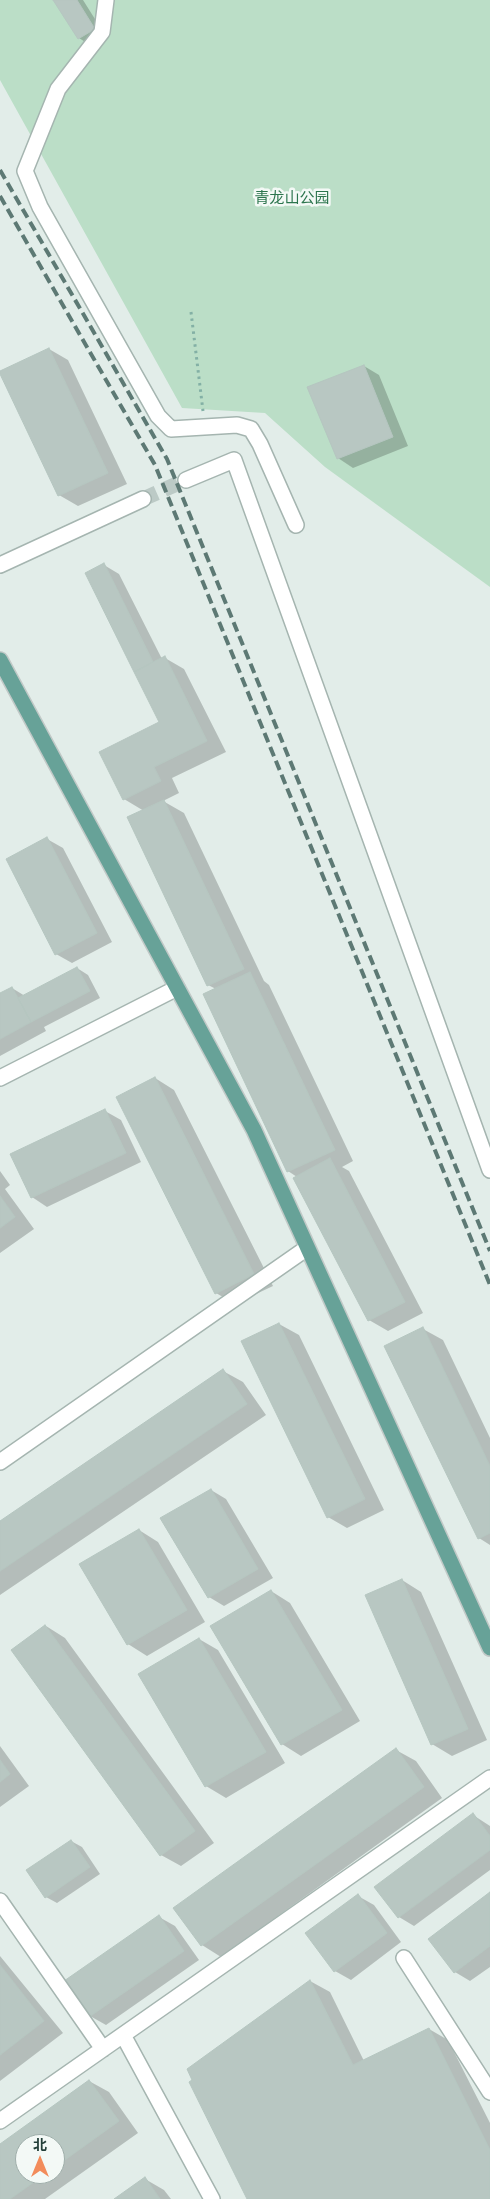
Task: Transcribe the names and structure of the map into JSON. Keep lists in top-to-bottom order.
{
  "parks": ["青龙山公园"],
  "north": "top"
}
